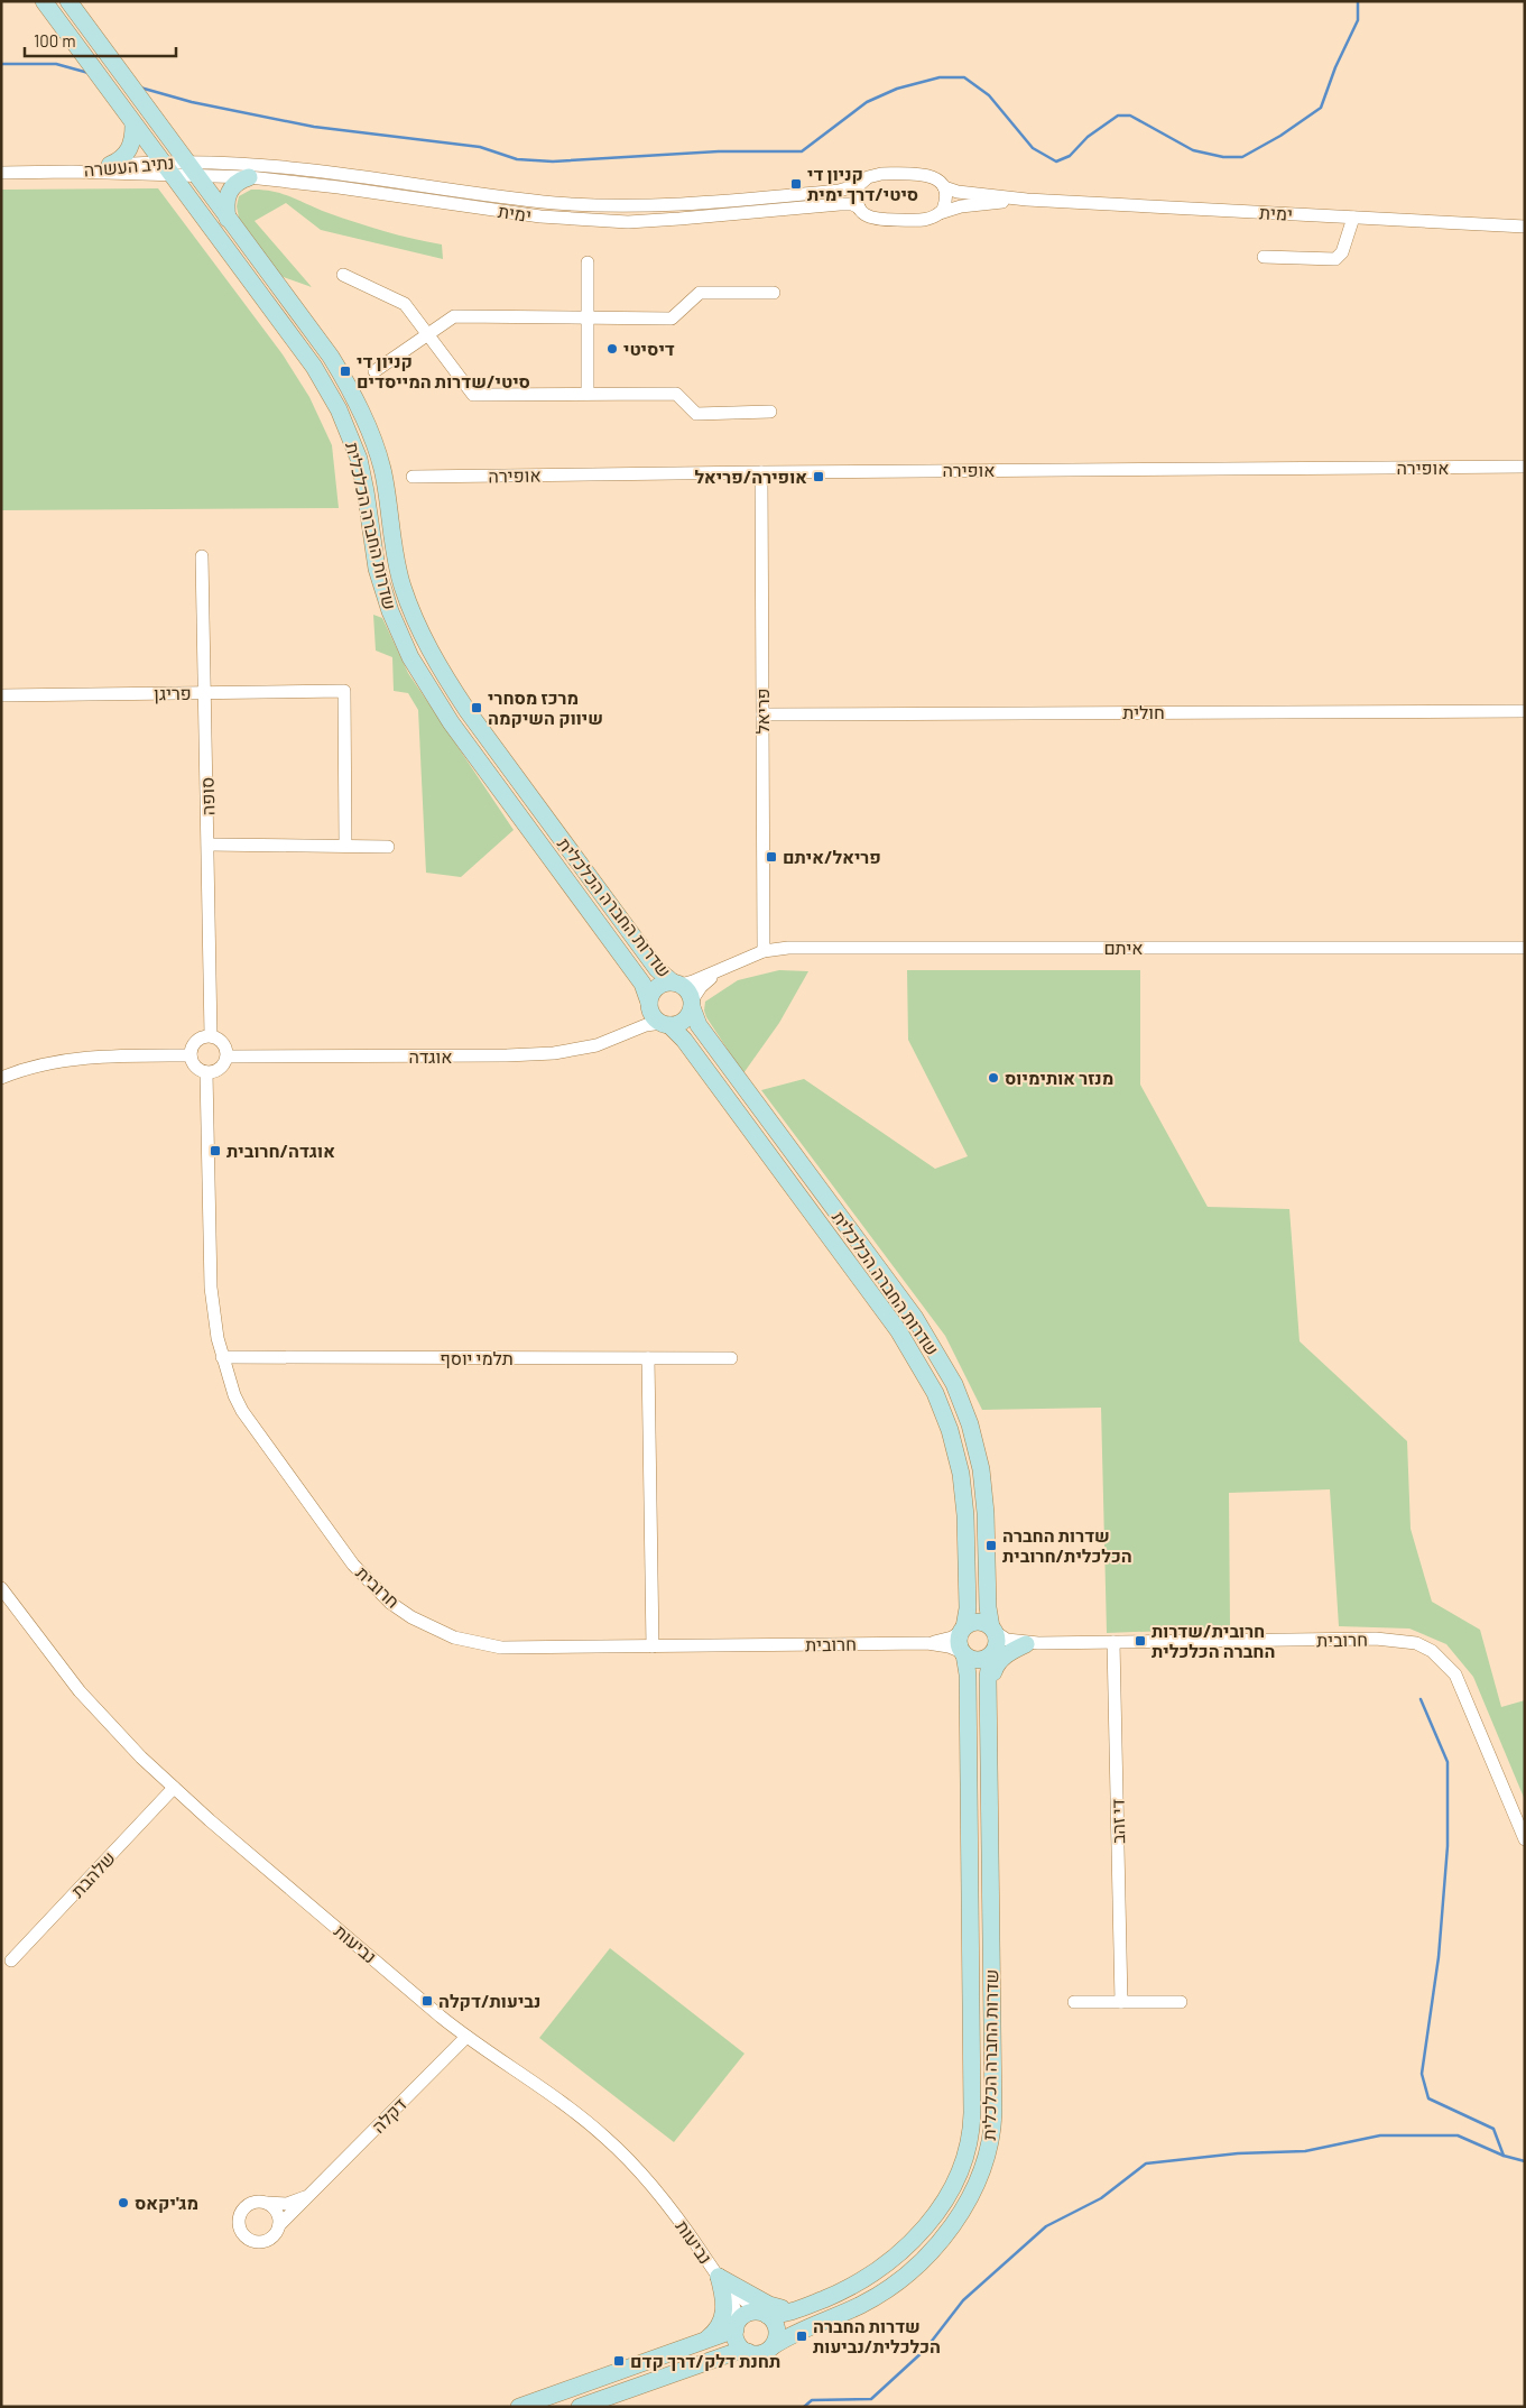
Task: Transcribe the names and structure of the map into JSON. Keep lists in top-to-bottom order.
{
  "streets": {
    "main road": ["שדרות החברה הכלכלית"],
    "street": [
      "נתיב העשרה",
      "ימית",
      "אופירה",
      "פריגן",
      "פריאל",
      "חולית",
      "סופה",
      "איתם",
      "אוגדה",
      "תלמי יוסף",
      "חרובית",
      "די זהב",
      "שלהבת",
      "נביעות",
      "דקלה"
    ]
  },
  "crossings": [
    ["נתיב העשרה", "ימית"],
    ["נתיב העשרה", "שדרות החברה הכלכלית"],
    ["ימית", "שדרות החברה הכלכלית"],
    ["אופירה", "פריאל"],
    ["שדרות החברה הכלכלית", "איתם"],
    ["שדרות החברה הכלכלית", "אוגדה"],
    ["שדרות החברה הכלכלית", "חרובית"],
    ["שדרות החברה הכלכלית", "נביעות"],
    ["פריגן", "סופה"],
    ["פריאל", "חולית"],
    ["פריאל", "איתם"],
    ["סופה", "אוגדה"],
    ["סופה", "חרובית"],
    ["איתם", "אוגדה"],
    ["אוגדה", "חרובית"],
    ["תלמי יוסף", "חרובית"],
    ["חרובית", "די זהב"],
    ["שלהבת", "נביעות"],
    ["נביעות", "דקלה"]
  ],
  "places": {
    "transit": [
      "קניון די סיטי/דרך ימית",
      "קניון די סיטי/שדרות המייסדים",
      "אופירה/פריאל",
      "מרכז מסחרי שיווק השיקמה",
      "פריאל/איתם",
      "אוגדה/חרובית",
      "שדרות החברה הכלכלית/חרובית",
      "חרובית/שדרות החברה הכלכלית",
      "נביעות/דקלה",
      "שדרות החברה הכלכלית/נביעות",
      "תחנת דלק/דרך קדם"
    ],
    "other": ["דיסיטי", "מנזר אותימיוס", "מג'יקאס"]
  },
  "scale_bar": "100 m"
}
